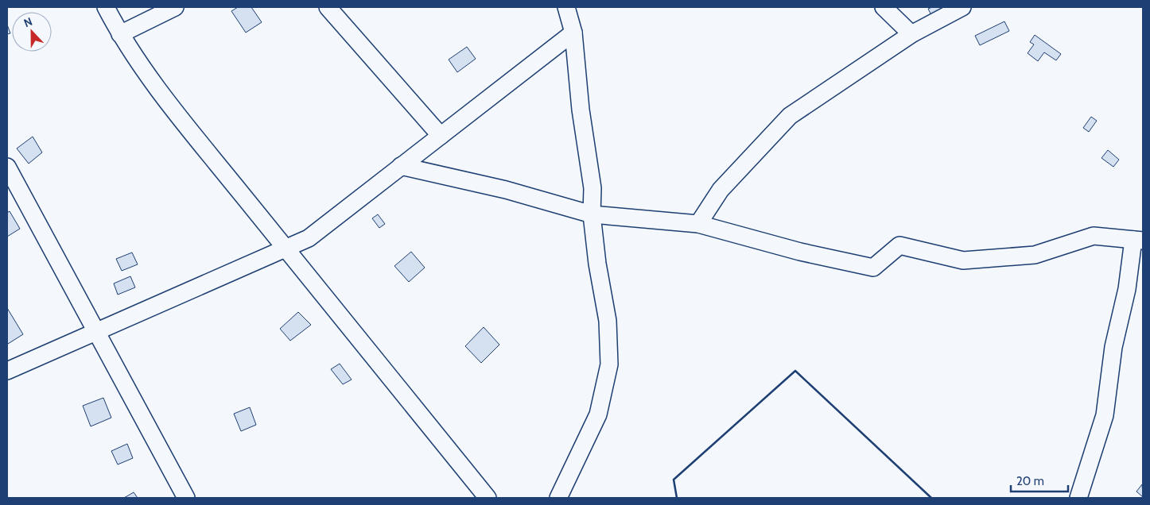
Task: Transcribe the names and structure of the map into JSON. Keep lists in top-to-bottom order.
{
  "scale_bar": "20 m",
  "north": "top"
}
